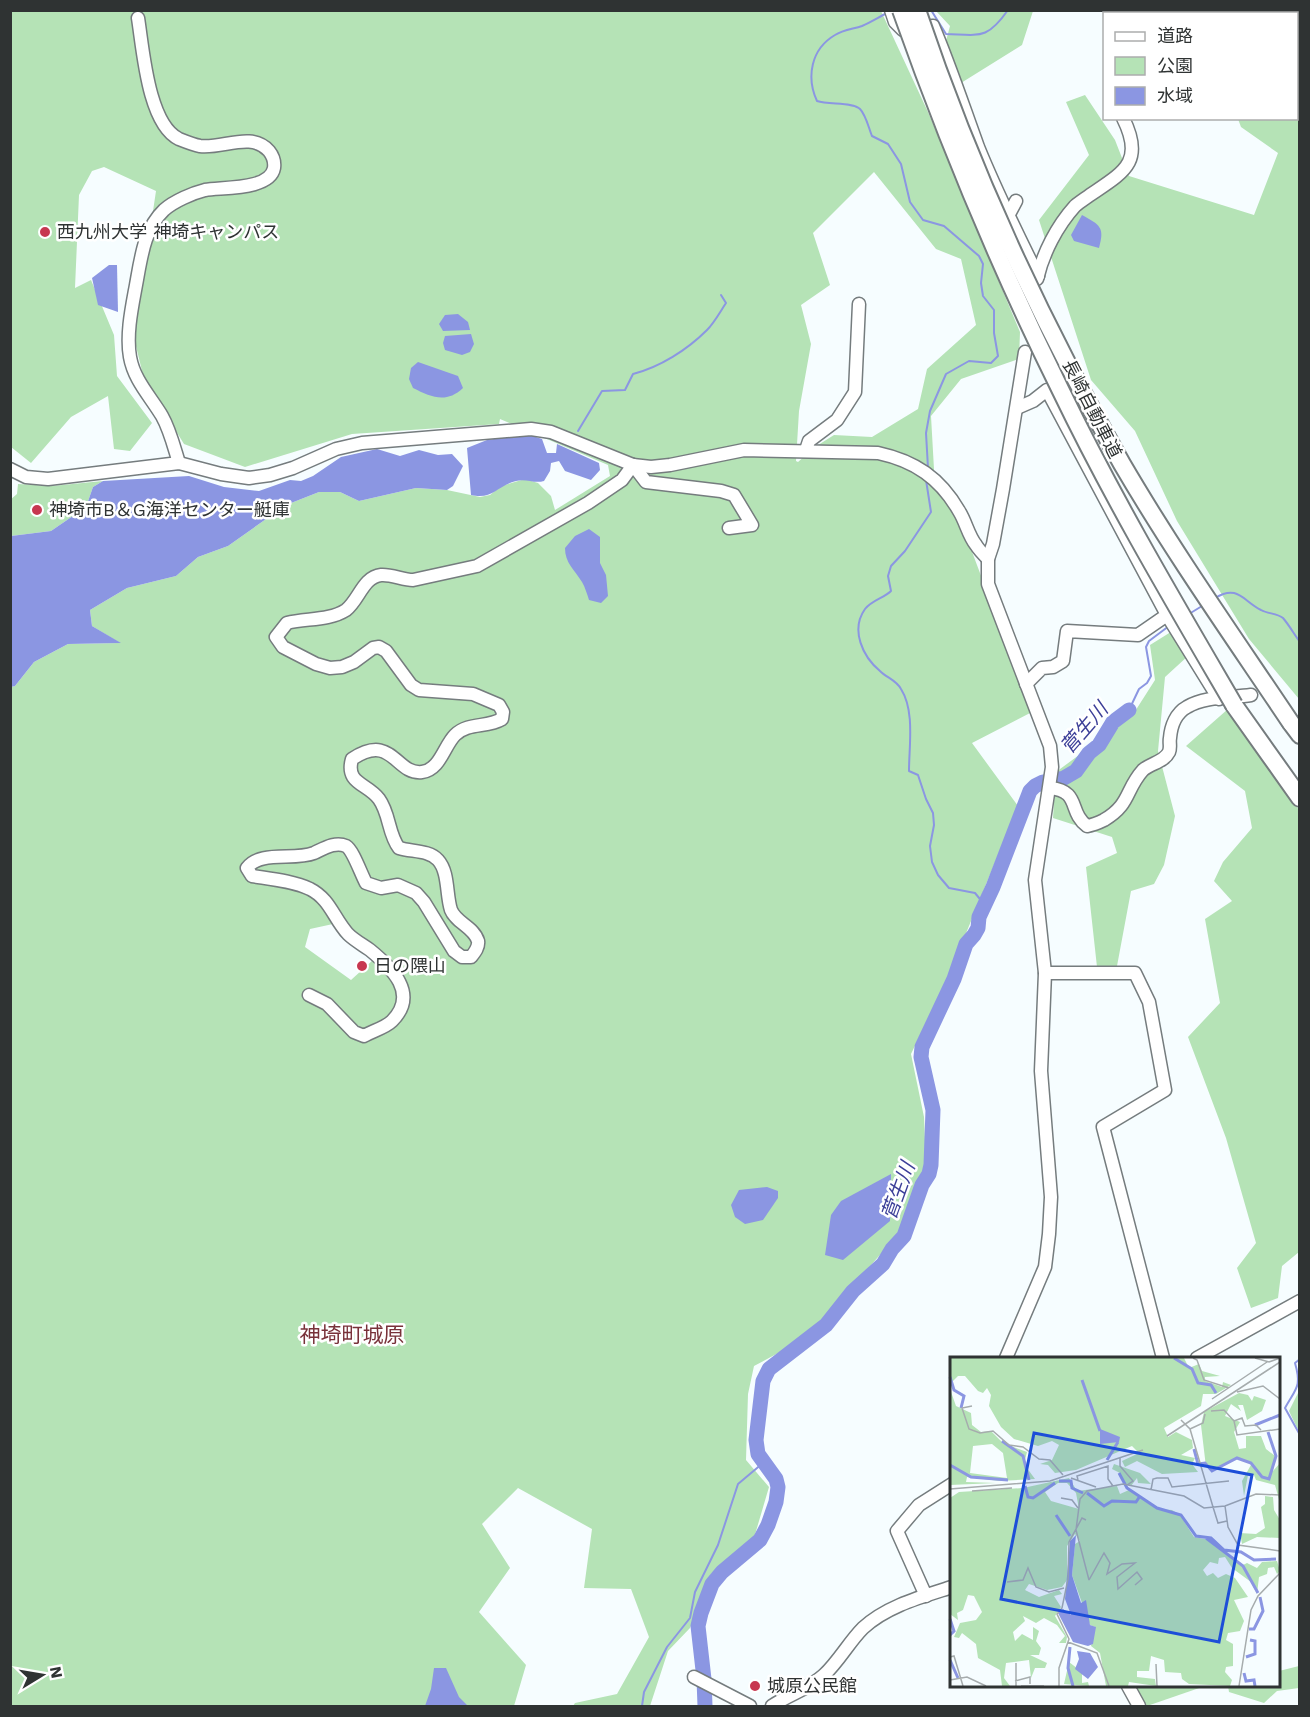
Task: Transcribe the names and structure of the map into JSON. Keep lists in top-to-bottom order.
{
  "streets": {
    "highway": ["長崎自動車道"]
  },
  "districts": ["神埼町城原"],
  "water": ["菅生川"],
  "places": [
    "西九州大学 神埼キャンパス",
    "神埼市B＆G海洋センター艇庫",
    "日の隈山",
    "城原公民館"
  ],
  "legend": ["道路", "公園", "水域"],
  "north": "right"
}
